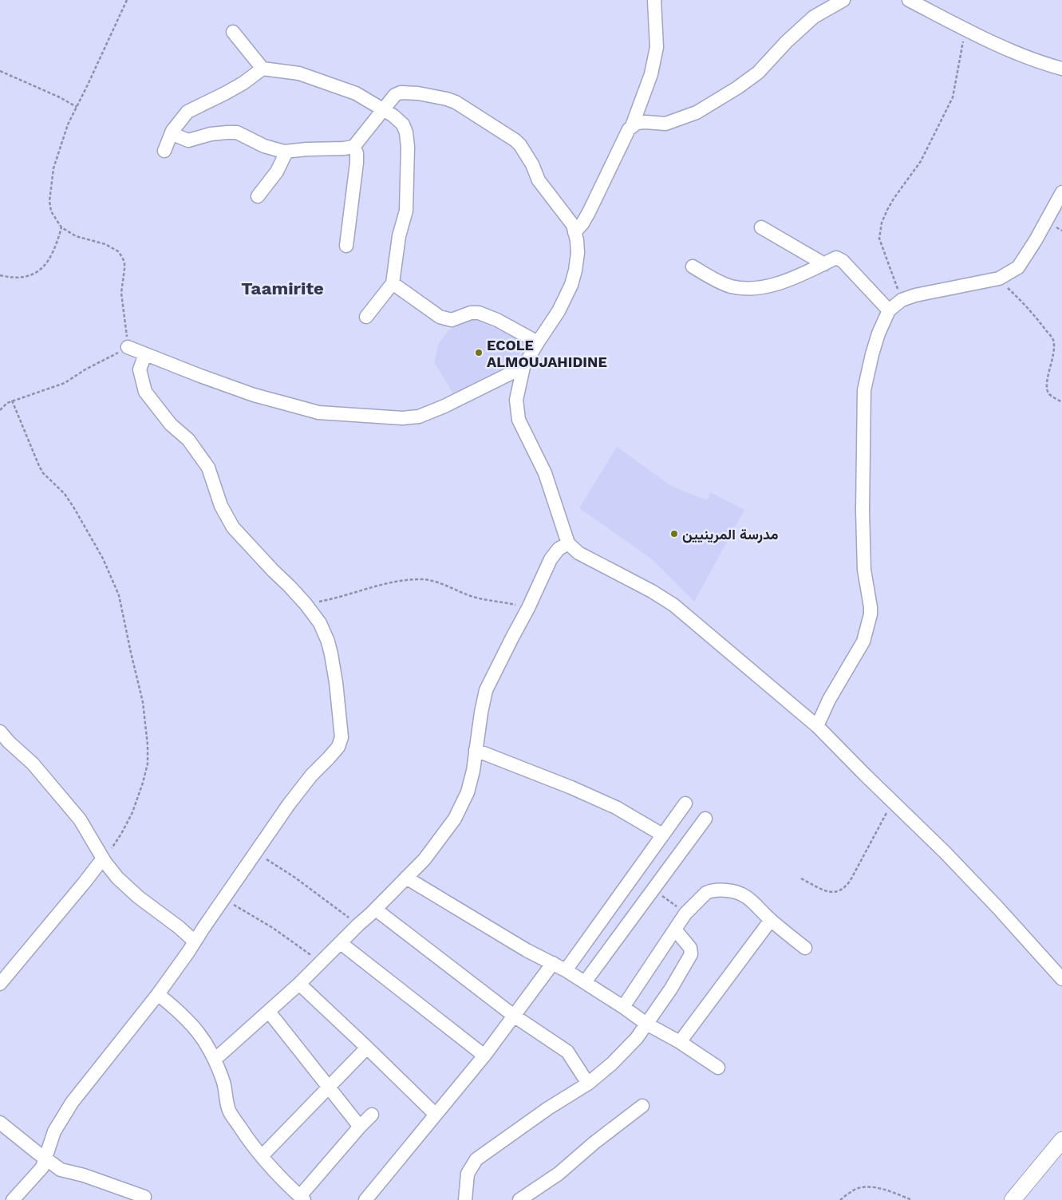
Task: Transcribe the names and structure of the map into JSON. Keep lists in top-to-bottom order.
{
  "districts": ["Taamirite"],
  "places": ["ECOLE ALMOUJAHIDINE", "مدرسة المرينيين"]
}
